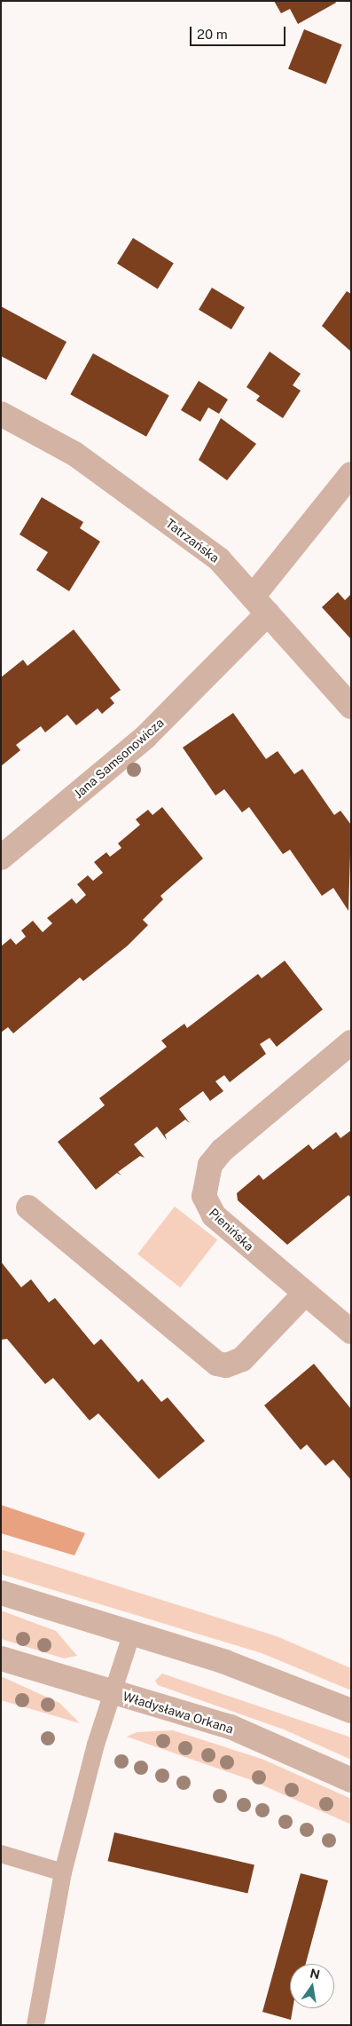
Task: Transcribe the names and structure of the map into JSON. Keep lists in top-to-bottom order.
{
  "streets": {
    "street": [
      "Tatrzańska",
      "Jana Samsonowicza",
      "Pienińska",
      "Władysława Orkana"
    ]
  },
  "crossings": [
    ["Tatrzańska", "Jana Samsonowicza"]
  ],
  "scale_bar": "20 m",
  "north": "top"
}
